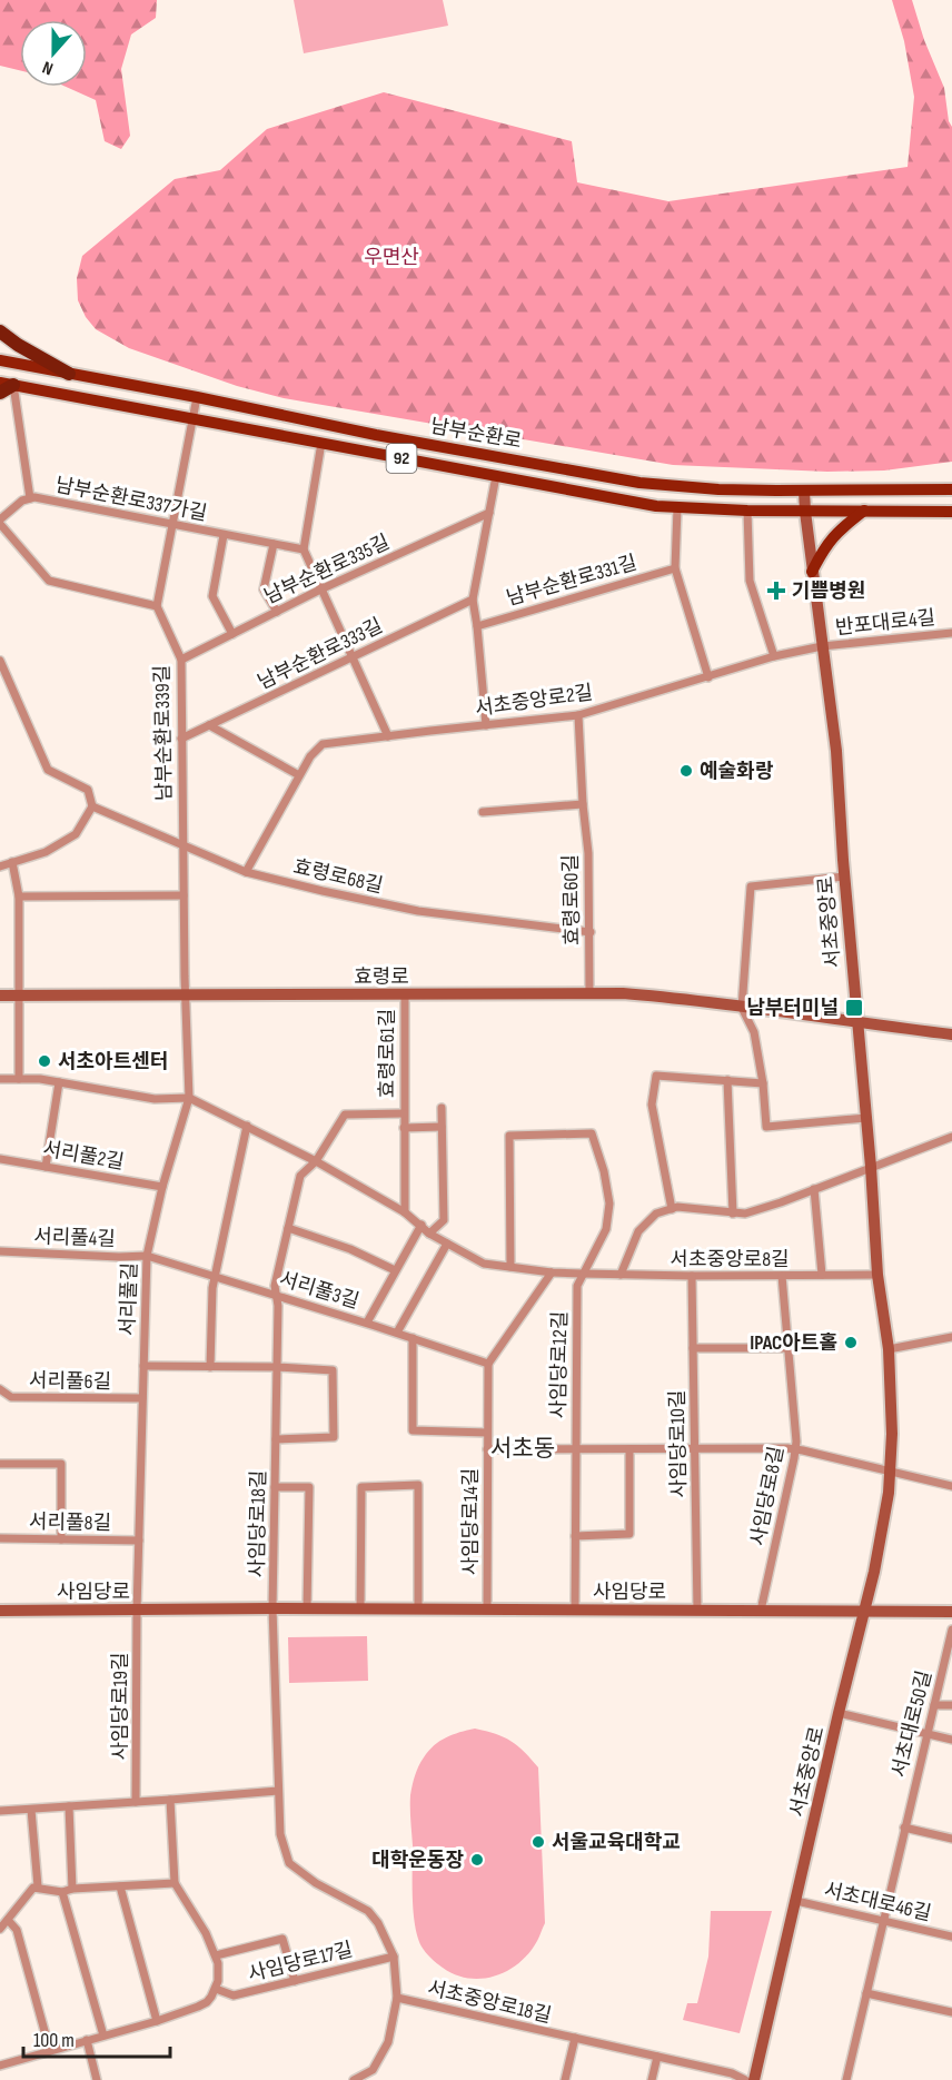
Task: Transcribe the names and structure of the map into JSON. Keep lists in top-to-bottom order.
{
  "streets": {
    "main road": [
      "남부순환로",
      "92",
      "서초중앙로",
      "효령로",
      "사임당로"
    ],
    "street": [
      "남부순환로337가길",
      "남부순환로335길",
      "남부순환로331길",
      "반포대로4길",
      "남부순환로333길",
      "서초중앙로2길",
      "남부순환로339길",
      "효령로68길",
      "효령로60길",
      "효령로61길",
      "서리풀2길",
      "서리풀4길",
      "서초중앙로8길",
      "서리풀3길",
      "서리풀길",
      "사임당로12길",
      "서리풀6길",
      "사임당로10길",
      "사임당로8길",
      "사임당로14길",
      "서리풀8길",
      "사임당로18길",
      "사임당로19길",
      "서초대로50길",
      "서초대로46길",
      "사임당로17길",
      "서초중앙로18길"
    ]
  },
  "crossings": [
    ["남부순환로", "서초중앙로"],
    ["남부순환로337가길", "남부순환로335길"],
    ["남부순환로337가길", "남부순환로339길"],
    ["남부순환로335길", "남부순환로339길"],
    ["반포대로4길", "서초중앙로2길"],
    ["반포대로4길", "서초중앙로"],
    ["남부순환로333길", "남부순환로339길"],
    ["서초중앙로2길", "효령로68길"],
    ["서초중앙로2길", "효령로60길"],
    ["서초중앙로2길", "서초중앙로"],
    ["남부순환로339길", "효령로68길"],
    ["남부순환로339길", "효령로"],
    ["남부순환로339길", "서리풀길"],
    ["효령로68길", "효령로60길"],
    ["효령로60길", "효령로"],
    ["서초중앙로", "효령로"],
    ["서초중앙로", "서초중앙로8길"],
    ["서초중앙로", "사임당로"],
    ["서초중앙로", "서초대로46길"],
    ["효령로", "효령로61길"],
    ["효령로", "서리풀길"],
    ["효령로61길", "서초중앙로8길"],
    ["효령로61길", "사임당로18길"],
    ["서리풀2길", "서리풀길"],
    ["서리풀4길", "서리풀3길"],
    ["서리풀4길", "서리풀길"],
    ["서초중앙로8길", "서리풀길"],
    ["서초중앙로8길", "사임당로12길"],
    ["서초중앙로8길", "사임당로10길"],
    ["서초중앙로8길", "사임당로8길"],
    ["서초중앙로8길", "사임당로18길"],
    ["서리풀3길", "서리풀길"],
    ["서리풀3길", "사임당로12길"],
    ["서리풀3길", "사임당로14길"],
    ["서리풀3길", "사임당로18길"],
    ["서리풀길", "서리풀6길"],
    ["서리풀길", "서리풀8길"],
    ["서리풀길", "사임당로"],
    ["서리풀길", "사임당로19길"],
    ["사임당로12길", "사임당로14길"],
    ["사임당로12길", "사임당로"],
    ["사임당로10길", "사임당로"],
    ["사임당로8길", "사임당로"],
    ["사임당로14길", "사임당로"],
    ["사임당로18길", "사임당로"],
    ["사임당로", "사임당로19길"],
    ["서초대로50길", "서초대로46길"]
  ],
  "districts": ["서초동"],
  "parks": ["우면산"],
  "places": {
    "health": ["기쁨병원"],
    "other": [
      "예술화랑",
      "서초아트센터",
      "IPAC아트홀",
      "서울교육대학교",
      "대학운동장"
    ],
    "transit": ["남부터미널"]
  },
  "scale_bar": "100 m",
  "north": "bottom"
}
